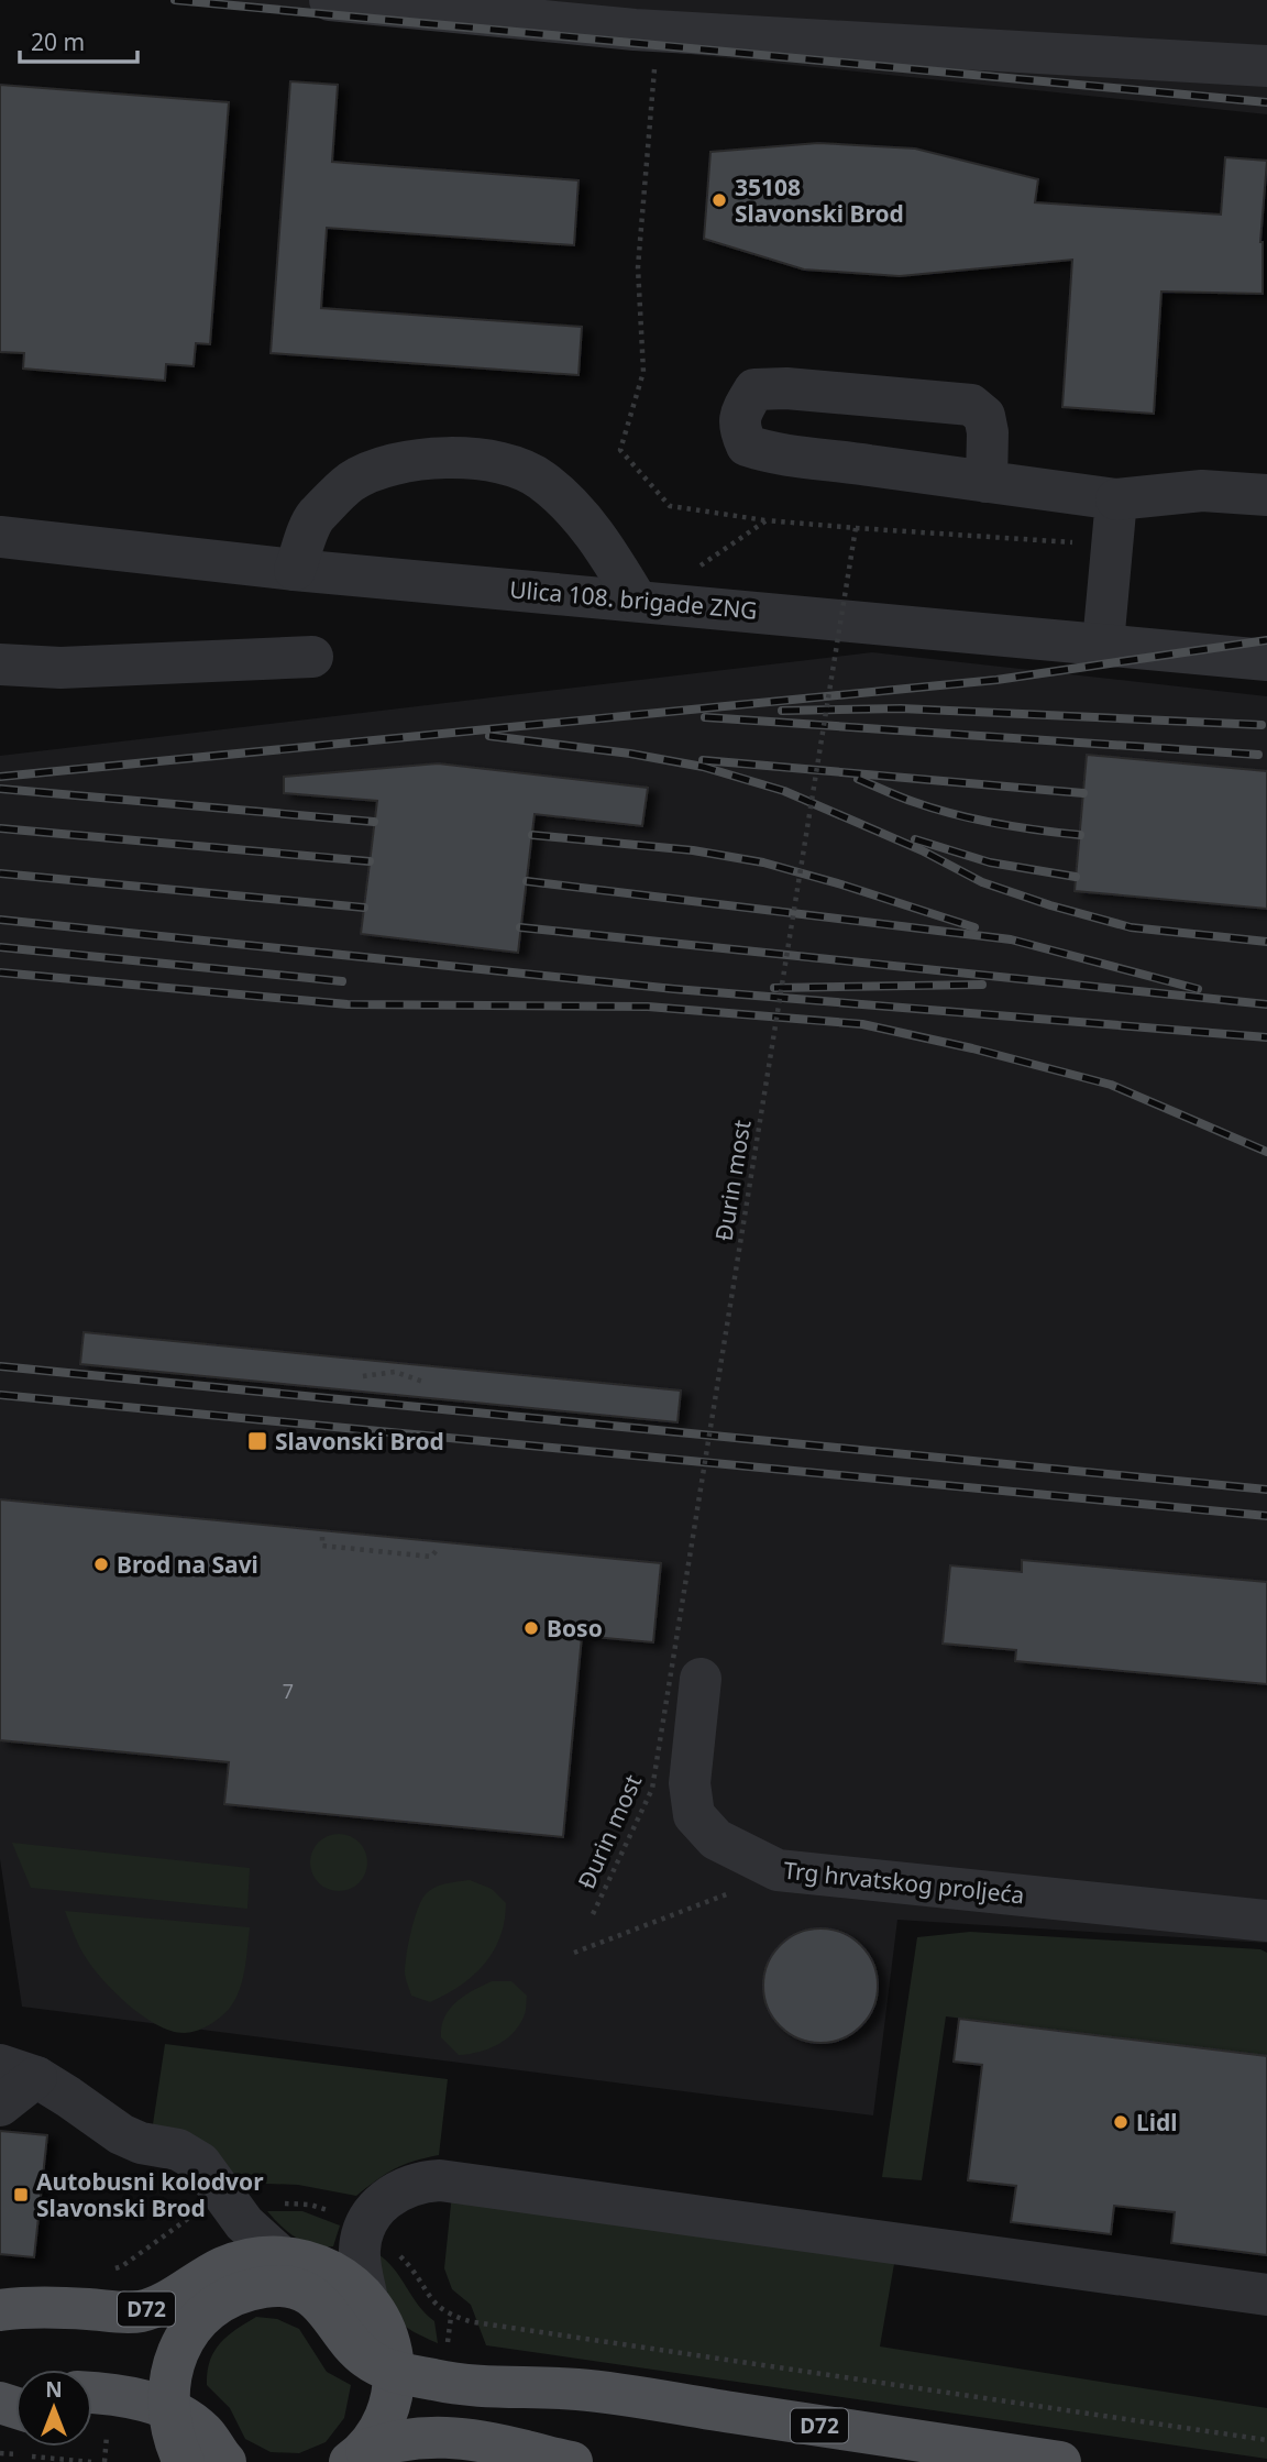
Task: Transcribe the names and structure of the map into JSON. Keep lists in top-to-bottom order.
{
  "streets": {
    "main road": ["D72"],
    "street": ["Ulica 108. brigade ZNG", "Trg hrvatskog proljeća"],
    "path": ["Đurin most"]
  },
  "places": {
    "other": [
      "35108 Slavonski Brod",
      "Brod na Savi",
      "Boso",
      "Lidl"
    ],
    "transit": ["Slavonski Brod", "Autobusni kolodvor Slavonski Brod"]
  },
  "house_numbers": ["7"],
  "scale_bar": "20 m",
  "north": "top"
}
